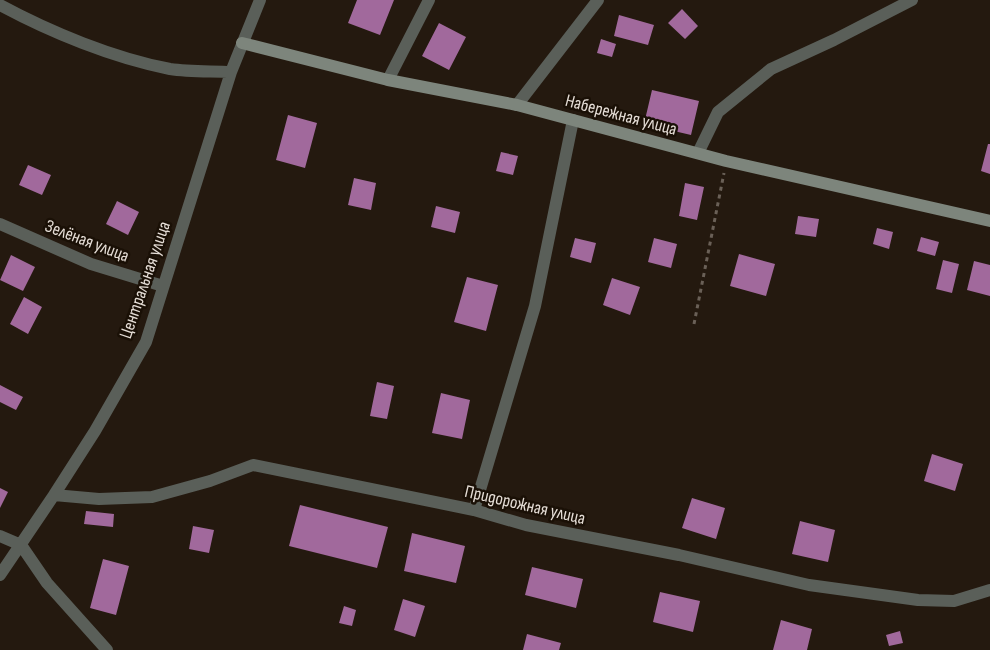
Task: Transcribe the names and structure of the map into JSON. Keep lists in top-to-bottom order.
{
  "streets": {
    "street": [
      "Набережная улица",
      "Зелёная улица",
      "Центральная улица",
      "Придорожная улица"
    ]
  },
  "crossings": [
    ["Набережная улица", "Центральная улица"],
    ["Зелёная улица", "Центральная улица"],
    ["Центральная улица", "Придорожная улица"]
  ]
}
